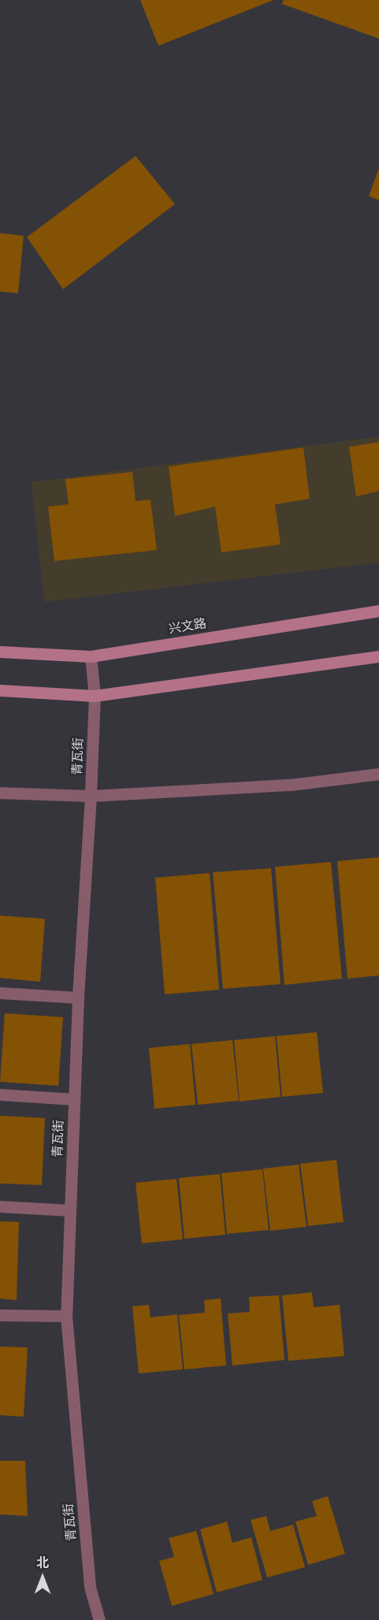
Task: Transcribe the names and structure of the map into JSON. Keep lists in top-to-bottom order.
{
  "streets": {
    "main road": ["兴文路"],
    "street": ["青瓦街"]
  },
  "crossings": [
    ["兴文路", "青瓦街"]
  ],
  "north": "top"
}
